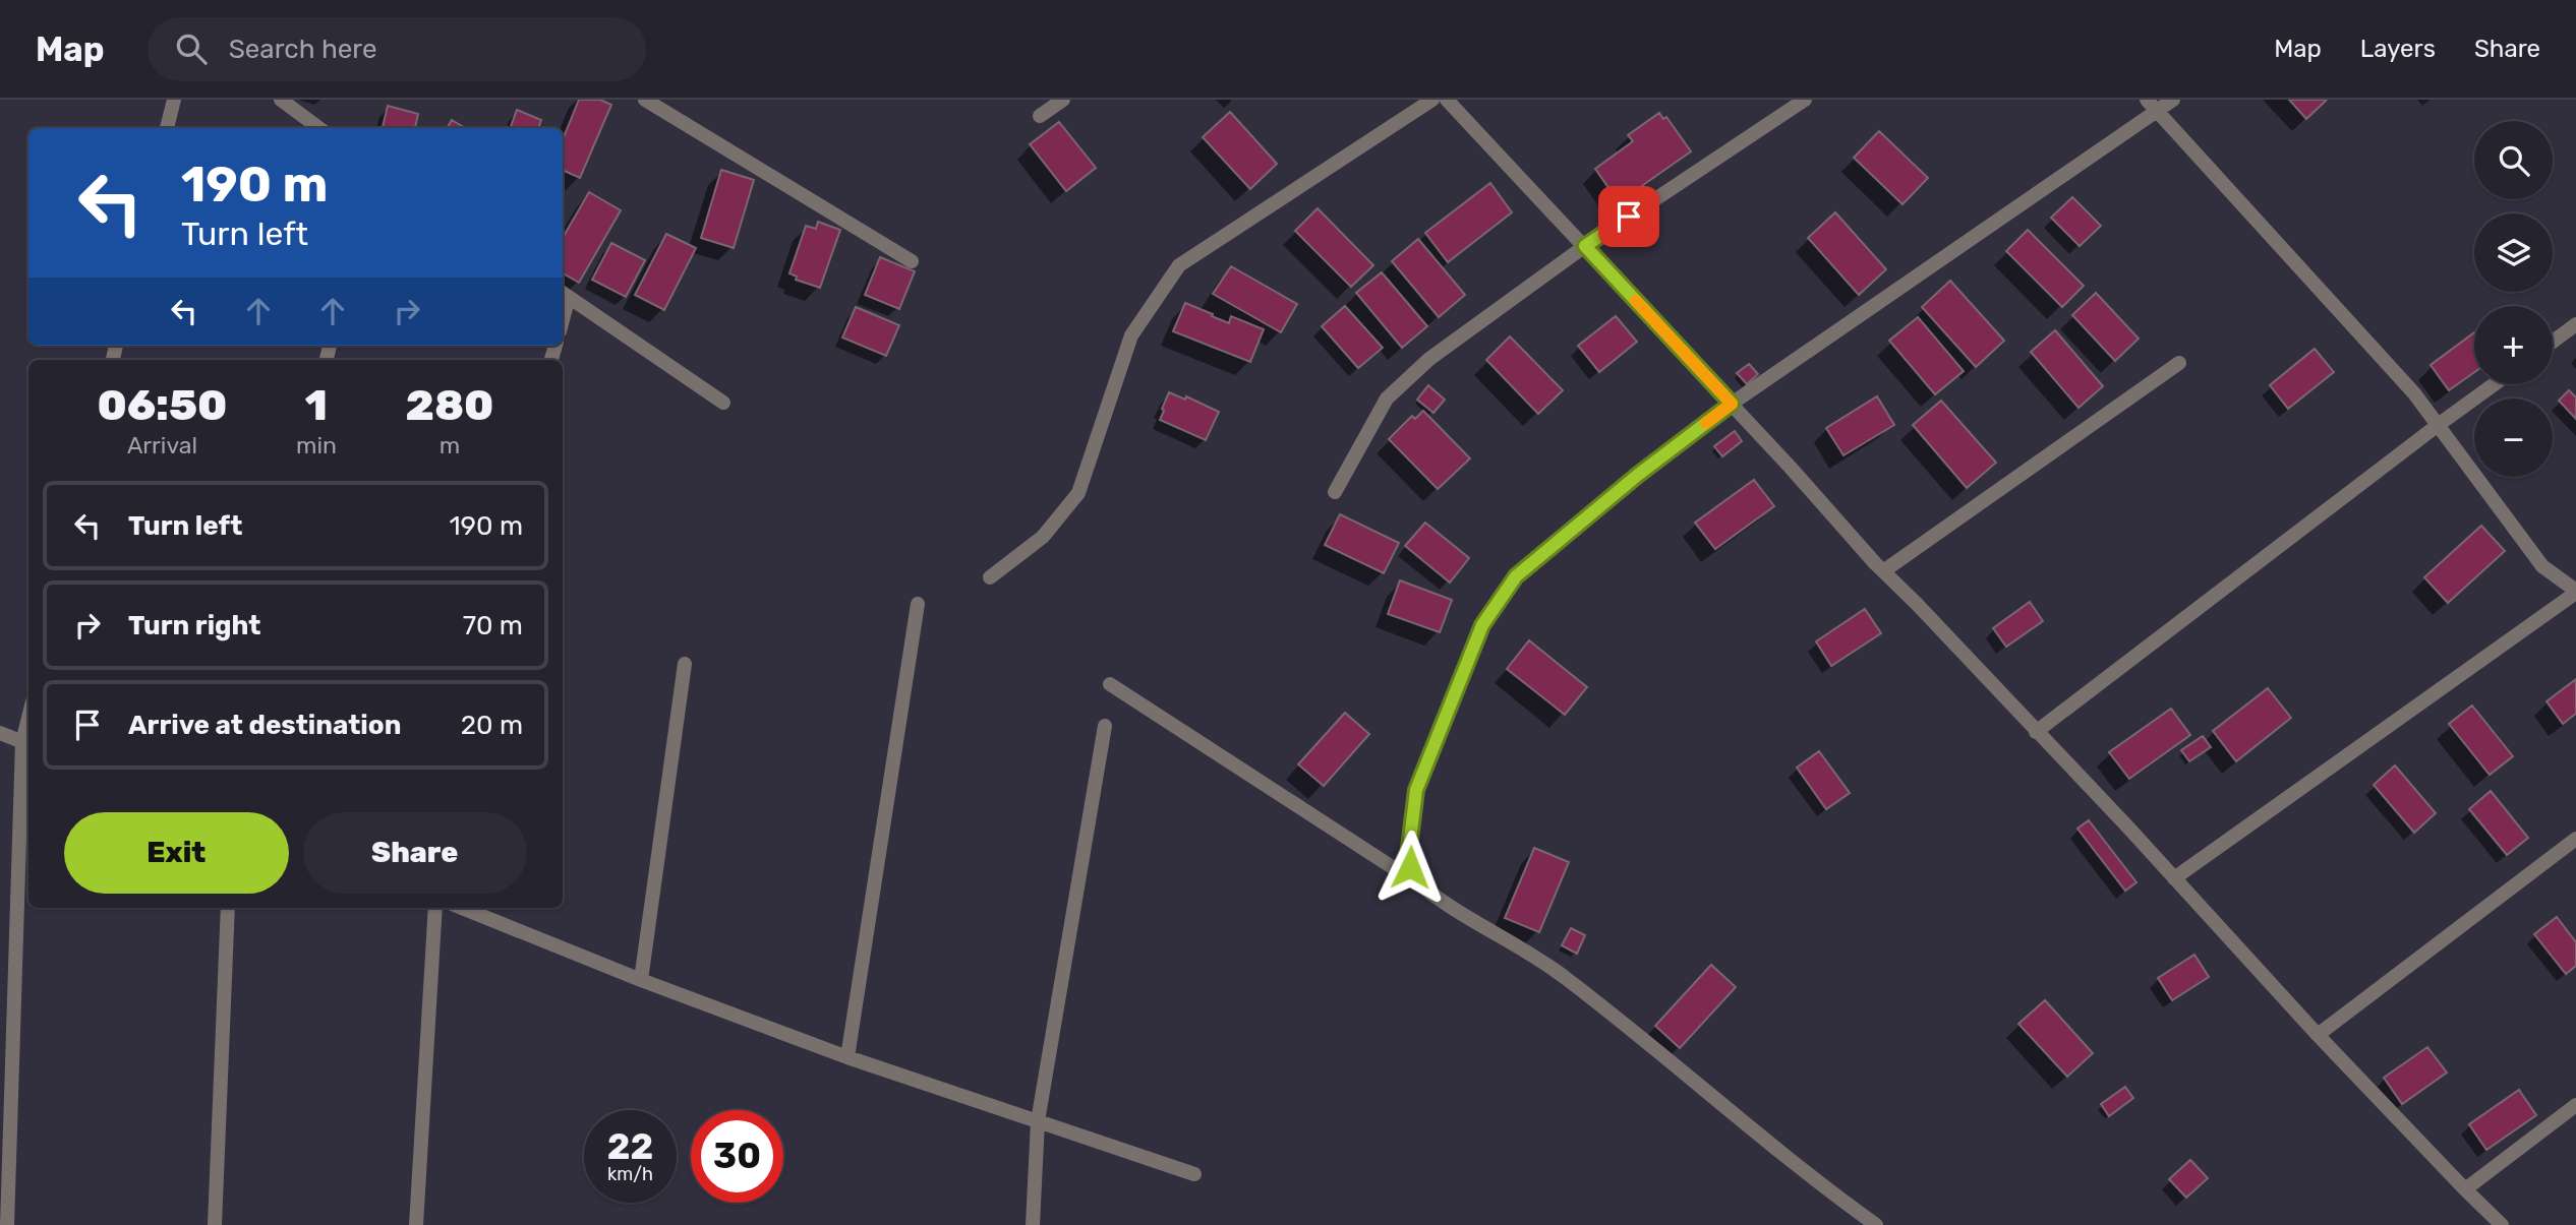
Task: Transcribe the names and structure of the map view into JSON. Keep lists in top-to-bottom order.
{
  "page": {
    "header": "Map",
    "search": "Search here",
    "nav": ["Map", "Layers", "Share"],
    "map_buttons": ["+", "−"],
    "turn": ["190 m", "Turn left"],
    "eta": [
      "06:50",
      "Arrival",
      "1",
      "min",
      "280",
      "m"
    ],
    "list": [
      {
        "name": "Turn left",
        "value": "190 m"
      },
      {
        "name": "Turn right",
        "value": "70 m"
      },
      {
        "name": "Arrive at destination",
        "value": "20 m"
      }
    ],
    "buttons": ["Exit", "Share"],
    "speed": "22 km/h",
    "limit": "30"
  }
}
